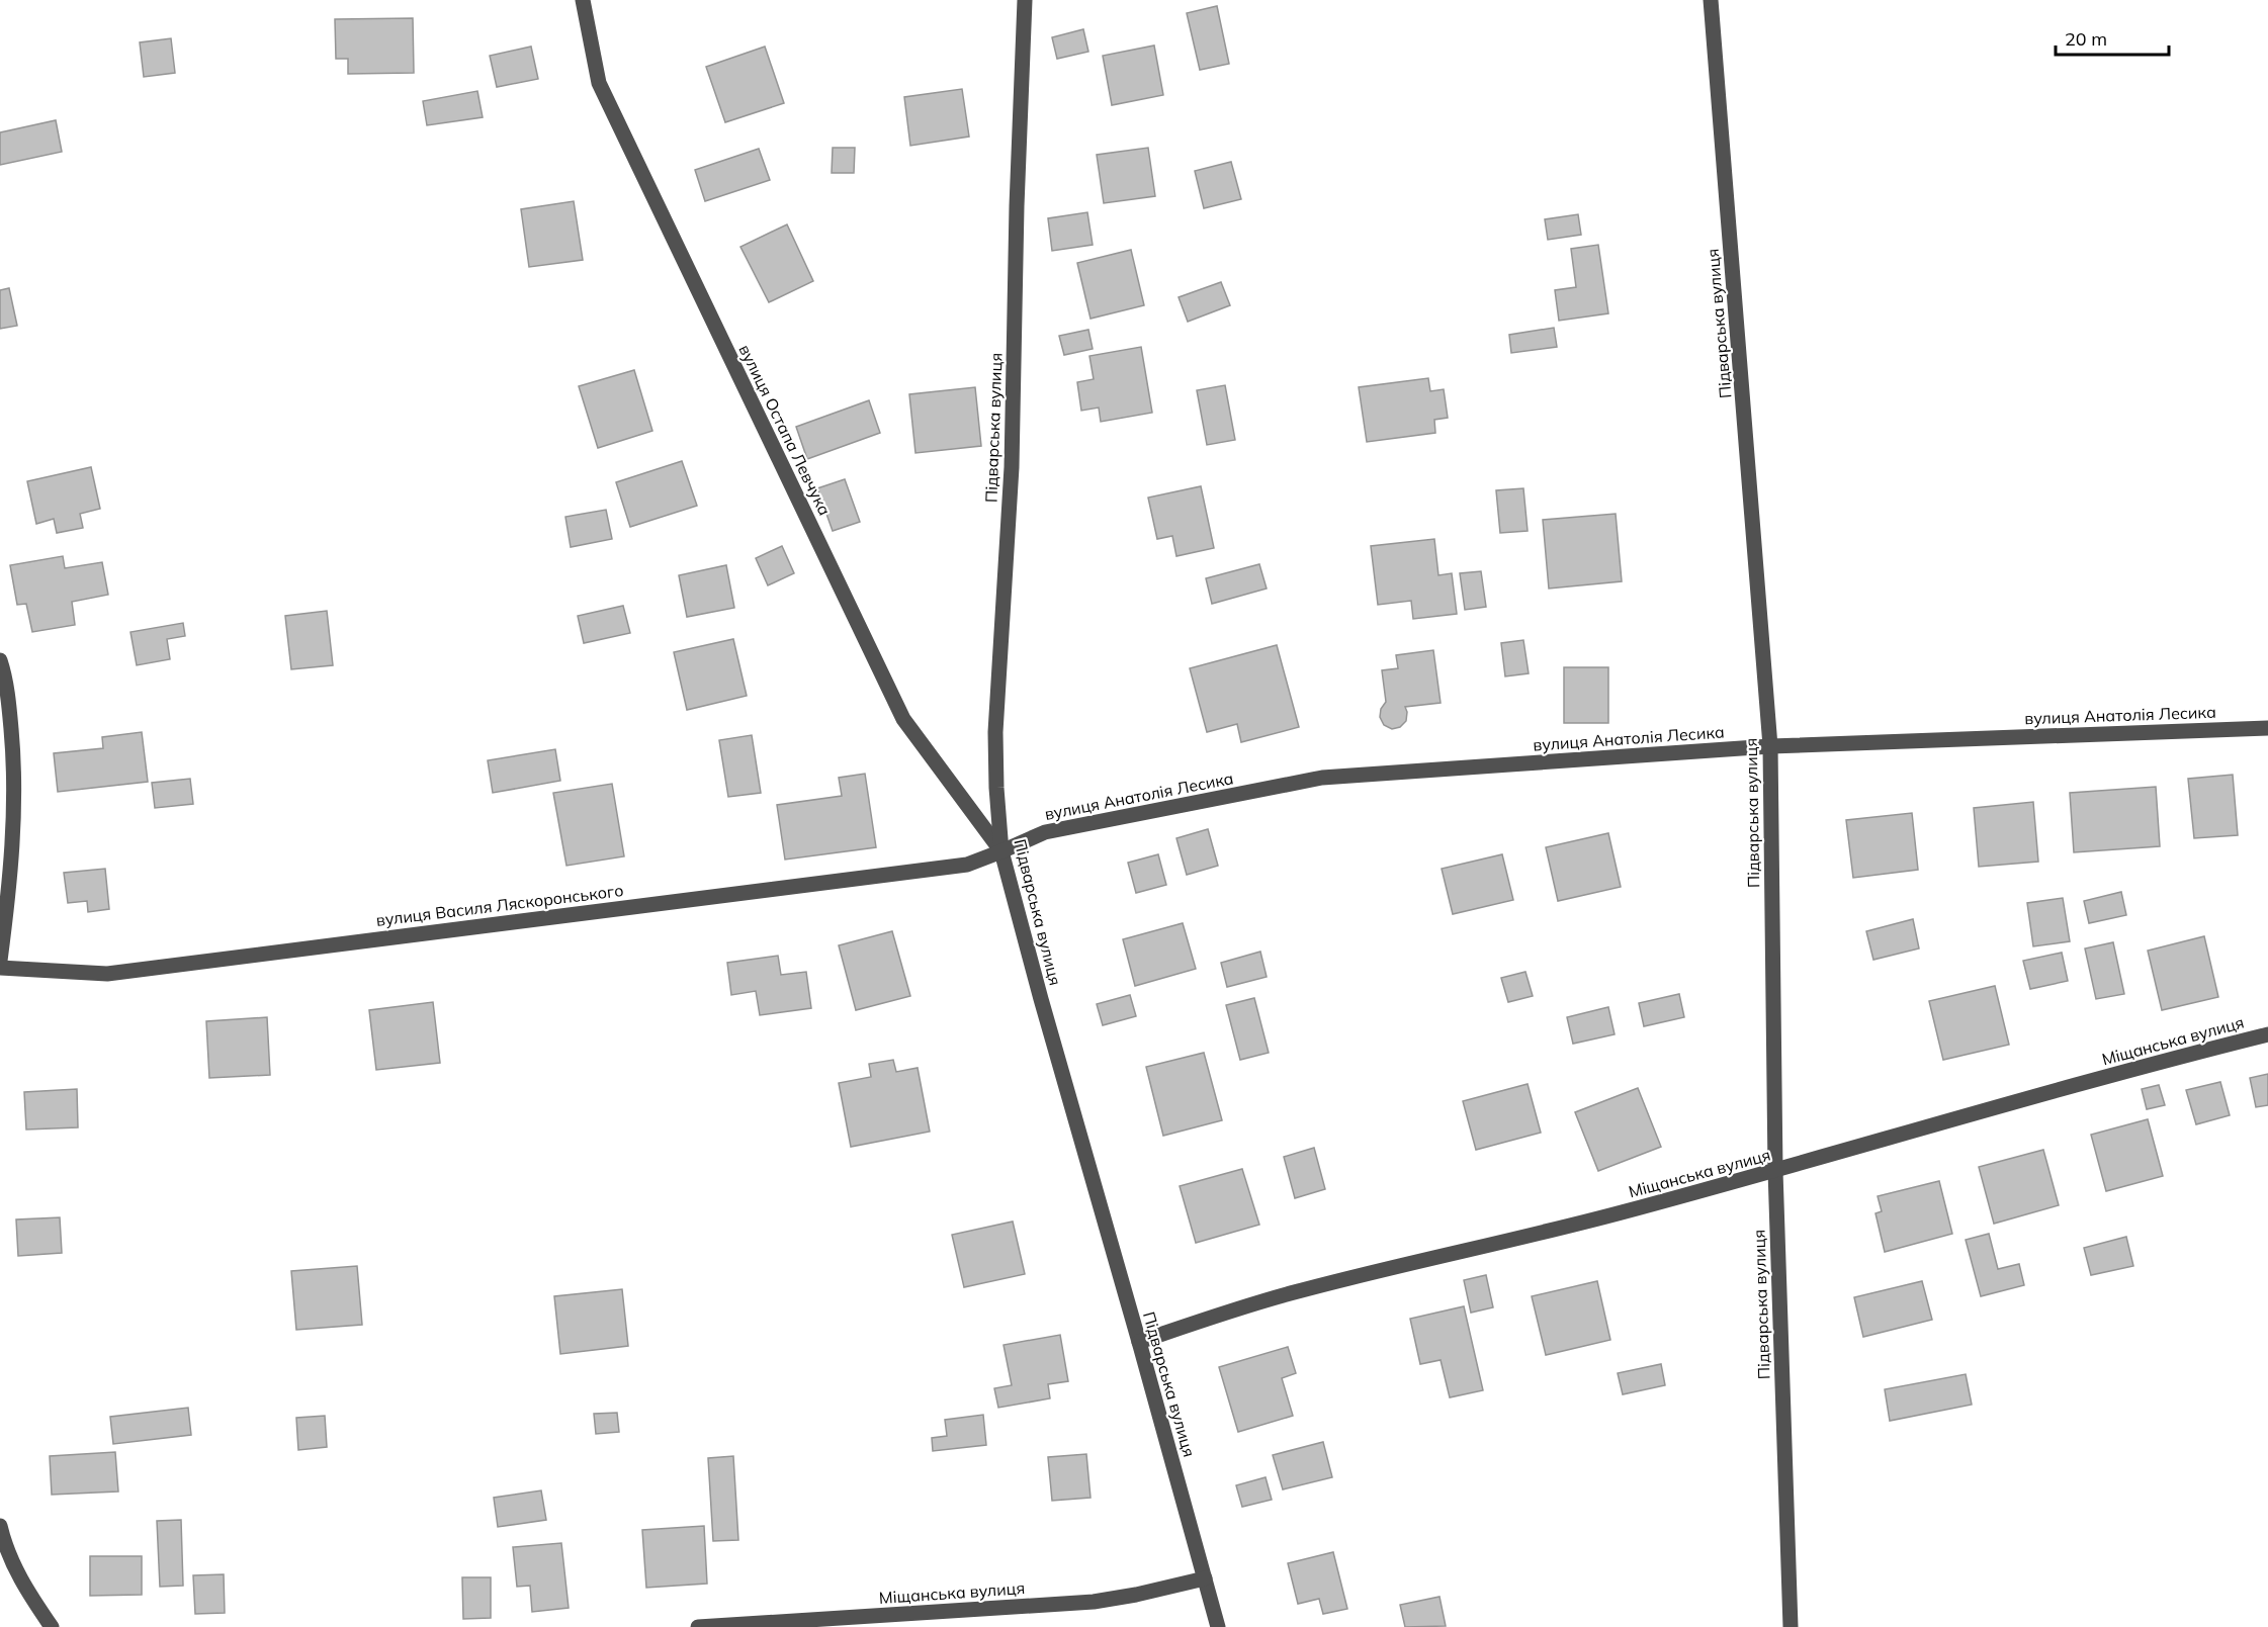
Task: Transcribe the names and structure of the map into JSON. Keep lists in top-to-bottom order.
{
  "streets": {
    "street": [
      "Підварська вулиця",
      "вулиця Остапа Левчука",
      "вулиця Анатолія Лесика",
      "вулиця Василя Ляскоронського",
      "Міщанська вулиця"
    ]
  },
  "crossings": [
    ["Підварська вулиця", "вулиця Остапа Левчука"],
    ["Підварська вулиця", "вулиця Анатолія Лесика"],
    ["Підварська вулиця", "вулиця Василя Ляскоронського"],
    ["Підварська вулиця", "Міщанська вулиця"],
    ["вулиця Остапа Левчука", "вулиця Анатолія Лесика"],
    ["вулиця Остапа Левчука", "вулиця Василя Ляскоронського"],
    ["вулиця Анатолія Лесика", "вулиця Василя Ляскоронського"]
  ],
  "scale_bar": "20 m"
}
